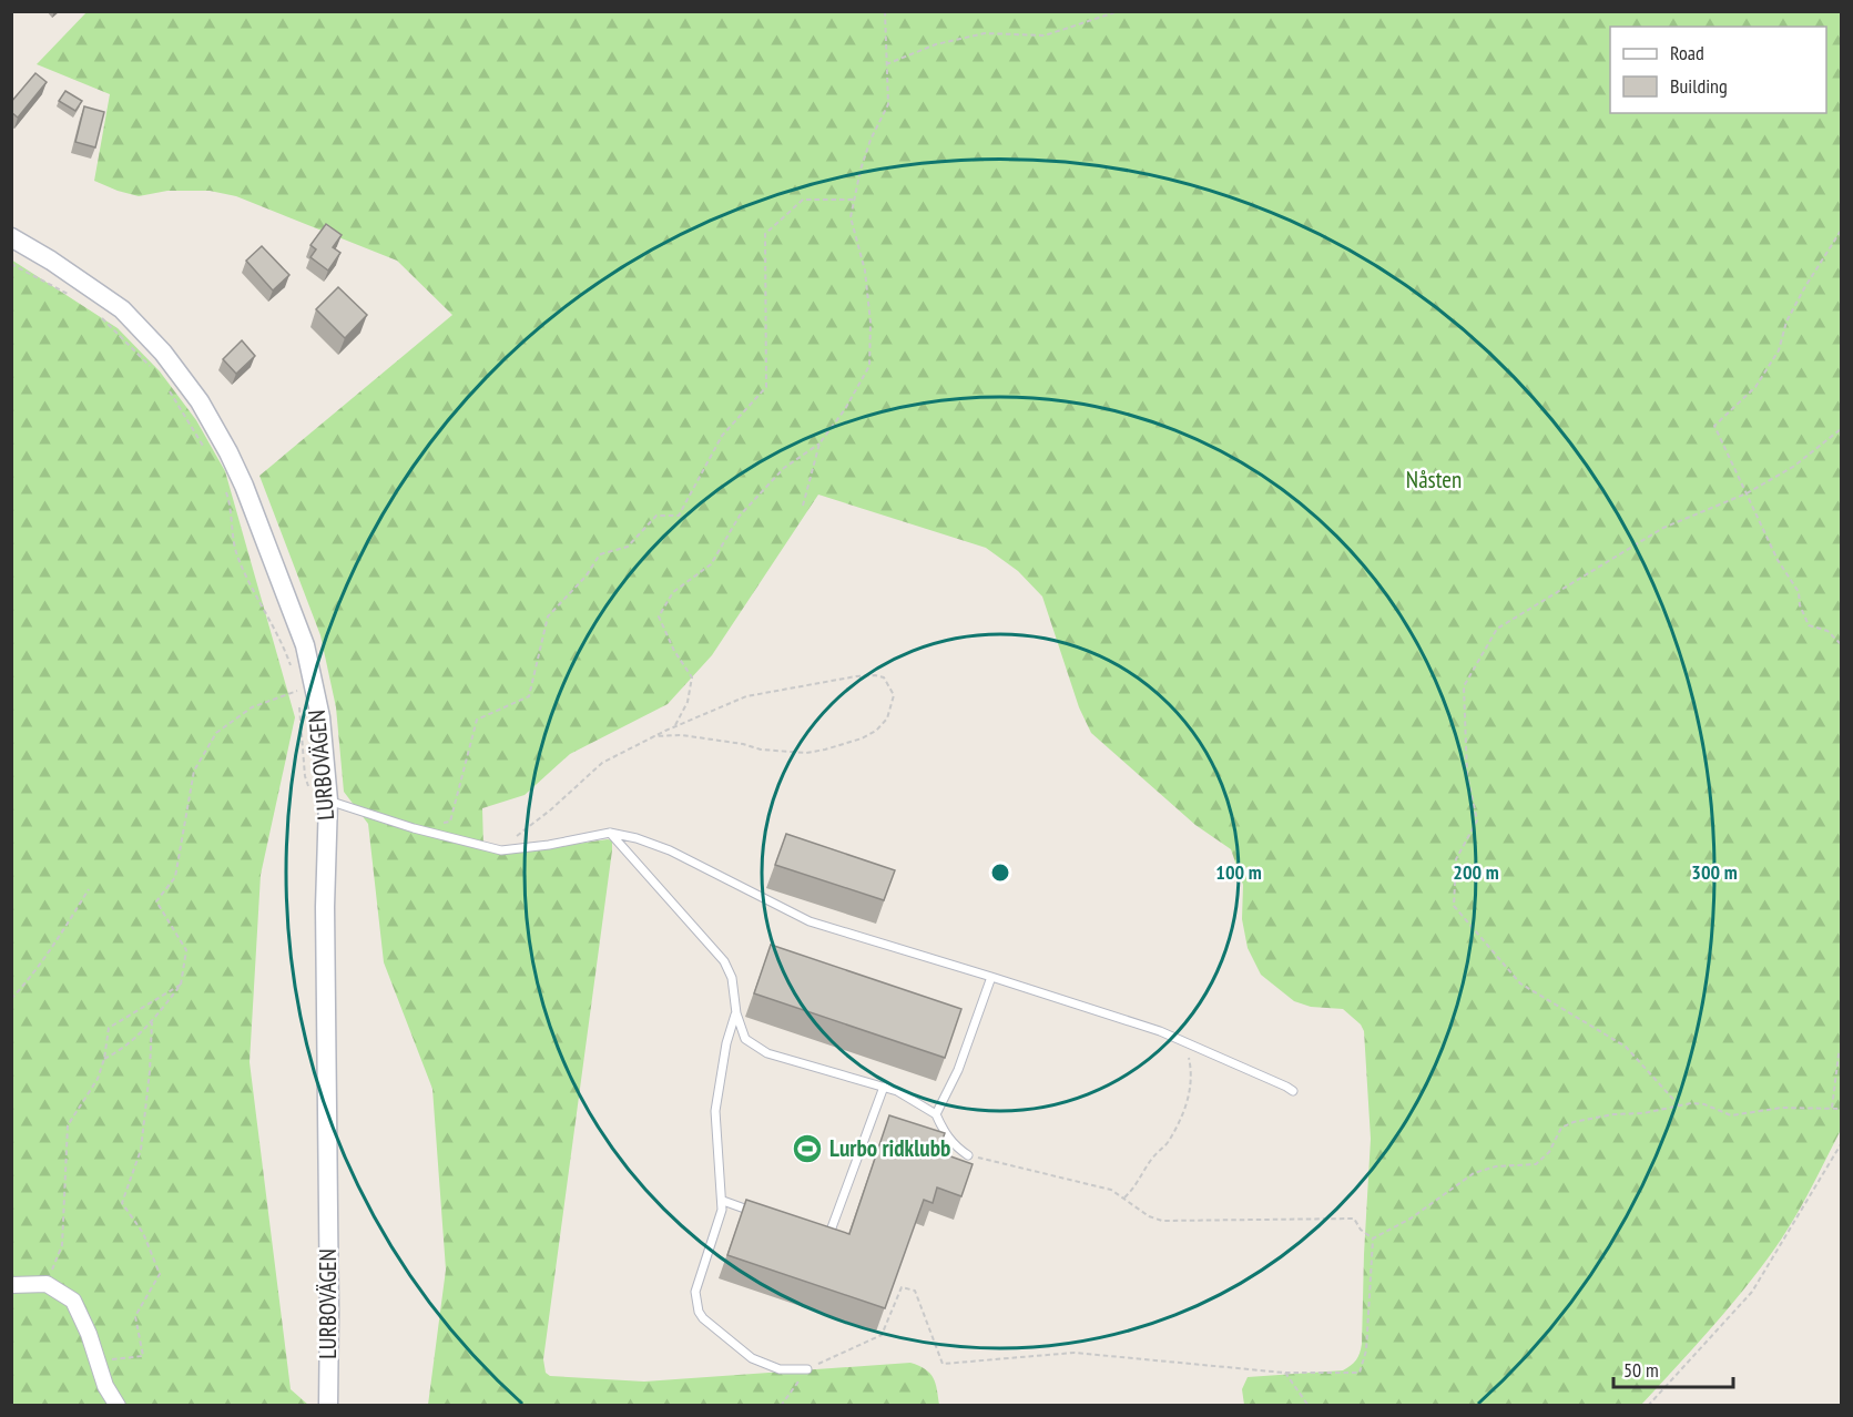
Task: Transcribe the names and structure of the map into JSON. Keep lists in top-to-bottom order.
{
  "streets": {
    "street": ["LURBOVÄGEN"]
  },
  "parks": ["Nåsten"],
  "places": {
    "sports": ["Lurbo ridklubb"]
  },
  "legend": ["Road", "Building"],
  "scale_bar": "50 m",
  "rings": ["100 m", "200 m", "300 m"]
}
